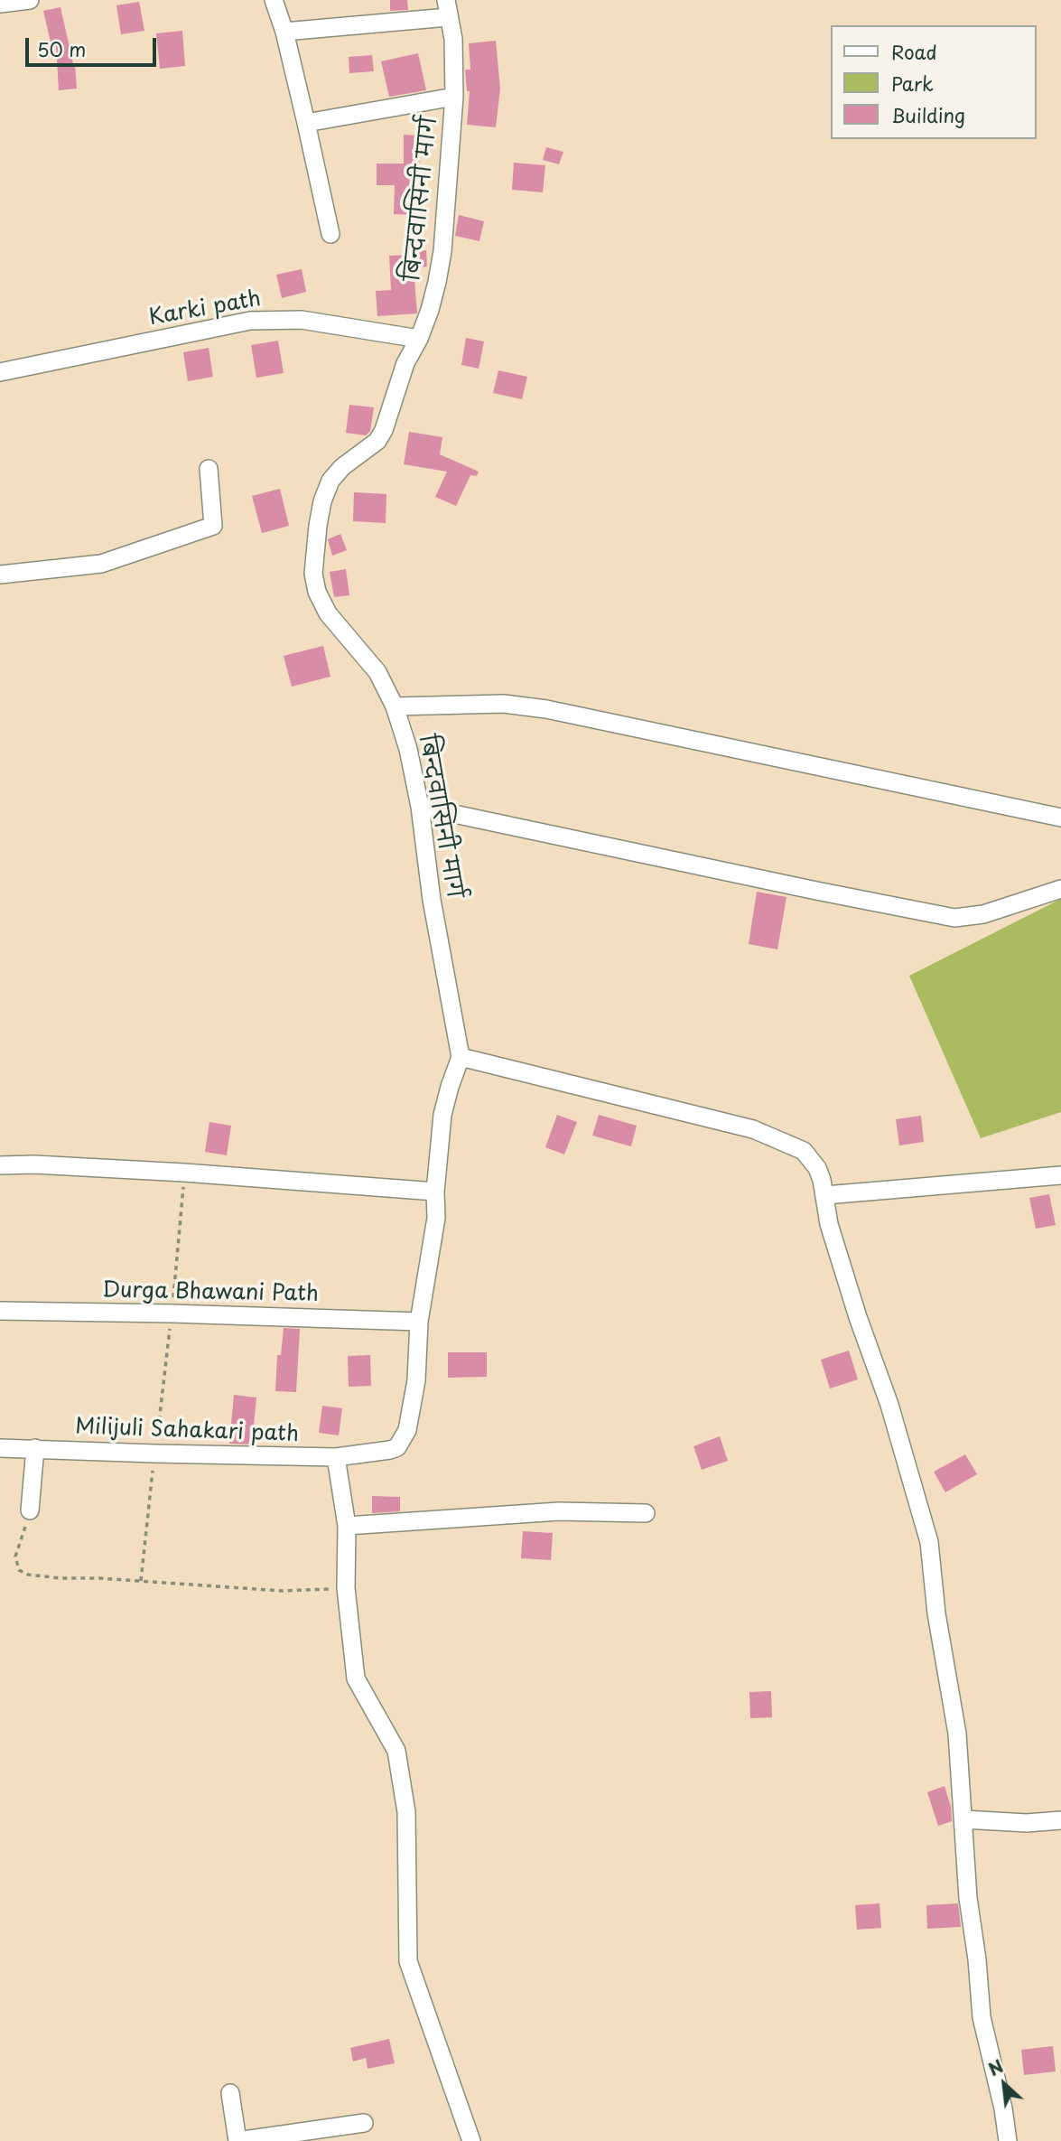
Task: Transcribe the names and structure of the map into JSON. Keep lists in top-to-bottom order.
{
  "streets": {
    "street": [
      "बिन्दवासिनी मार्ग",
      "Karki path",
      "Durga Bhawani Path",
      "Milijuli Sahakari path"
    ]
  },
  "crossings": [
    ["बिन्दवासिनी मार्ग", "Karki path"],
    ["बिन्दवासिनी मार्ग", "Milijuli Sahakari path"],
    ["Durga Bhawani Path", "Milijuli Sahakari path"]
  ],
  "legend": ["Road", "Park", "Building"],
  "scale_bar": "50 m",
  "north": "top left"
}
